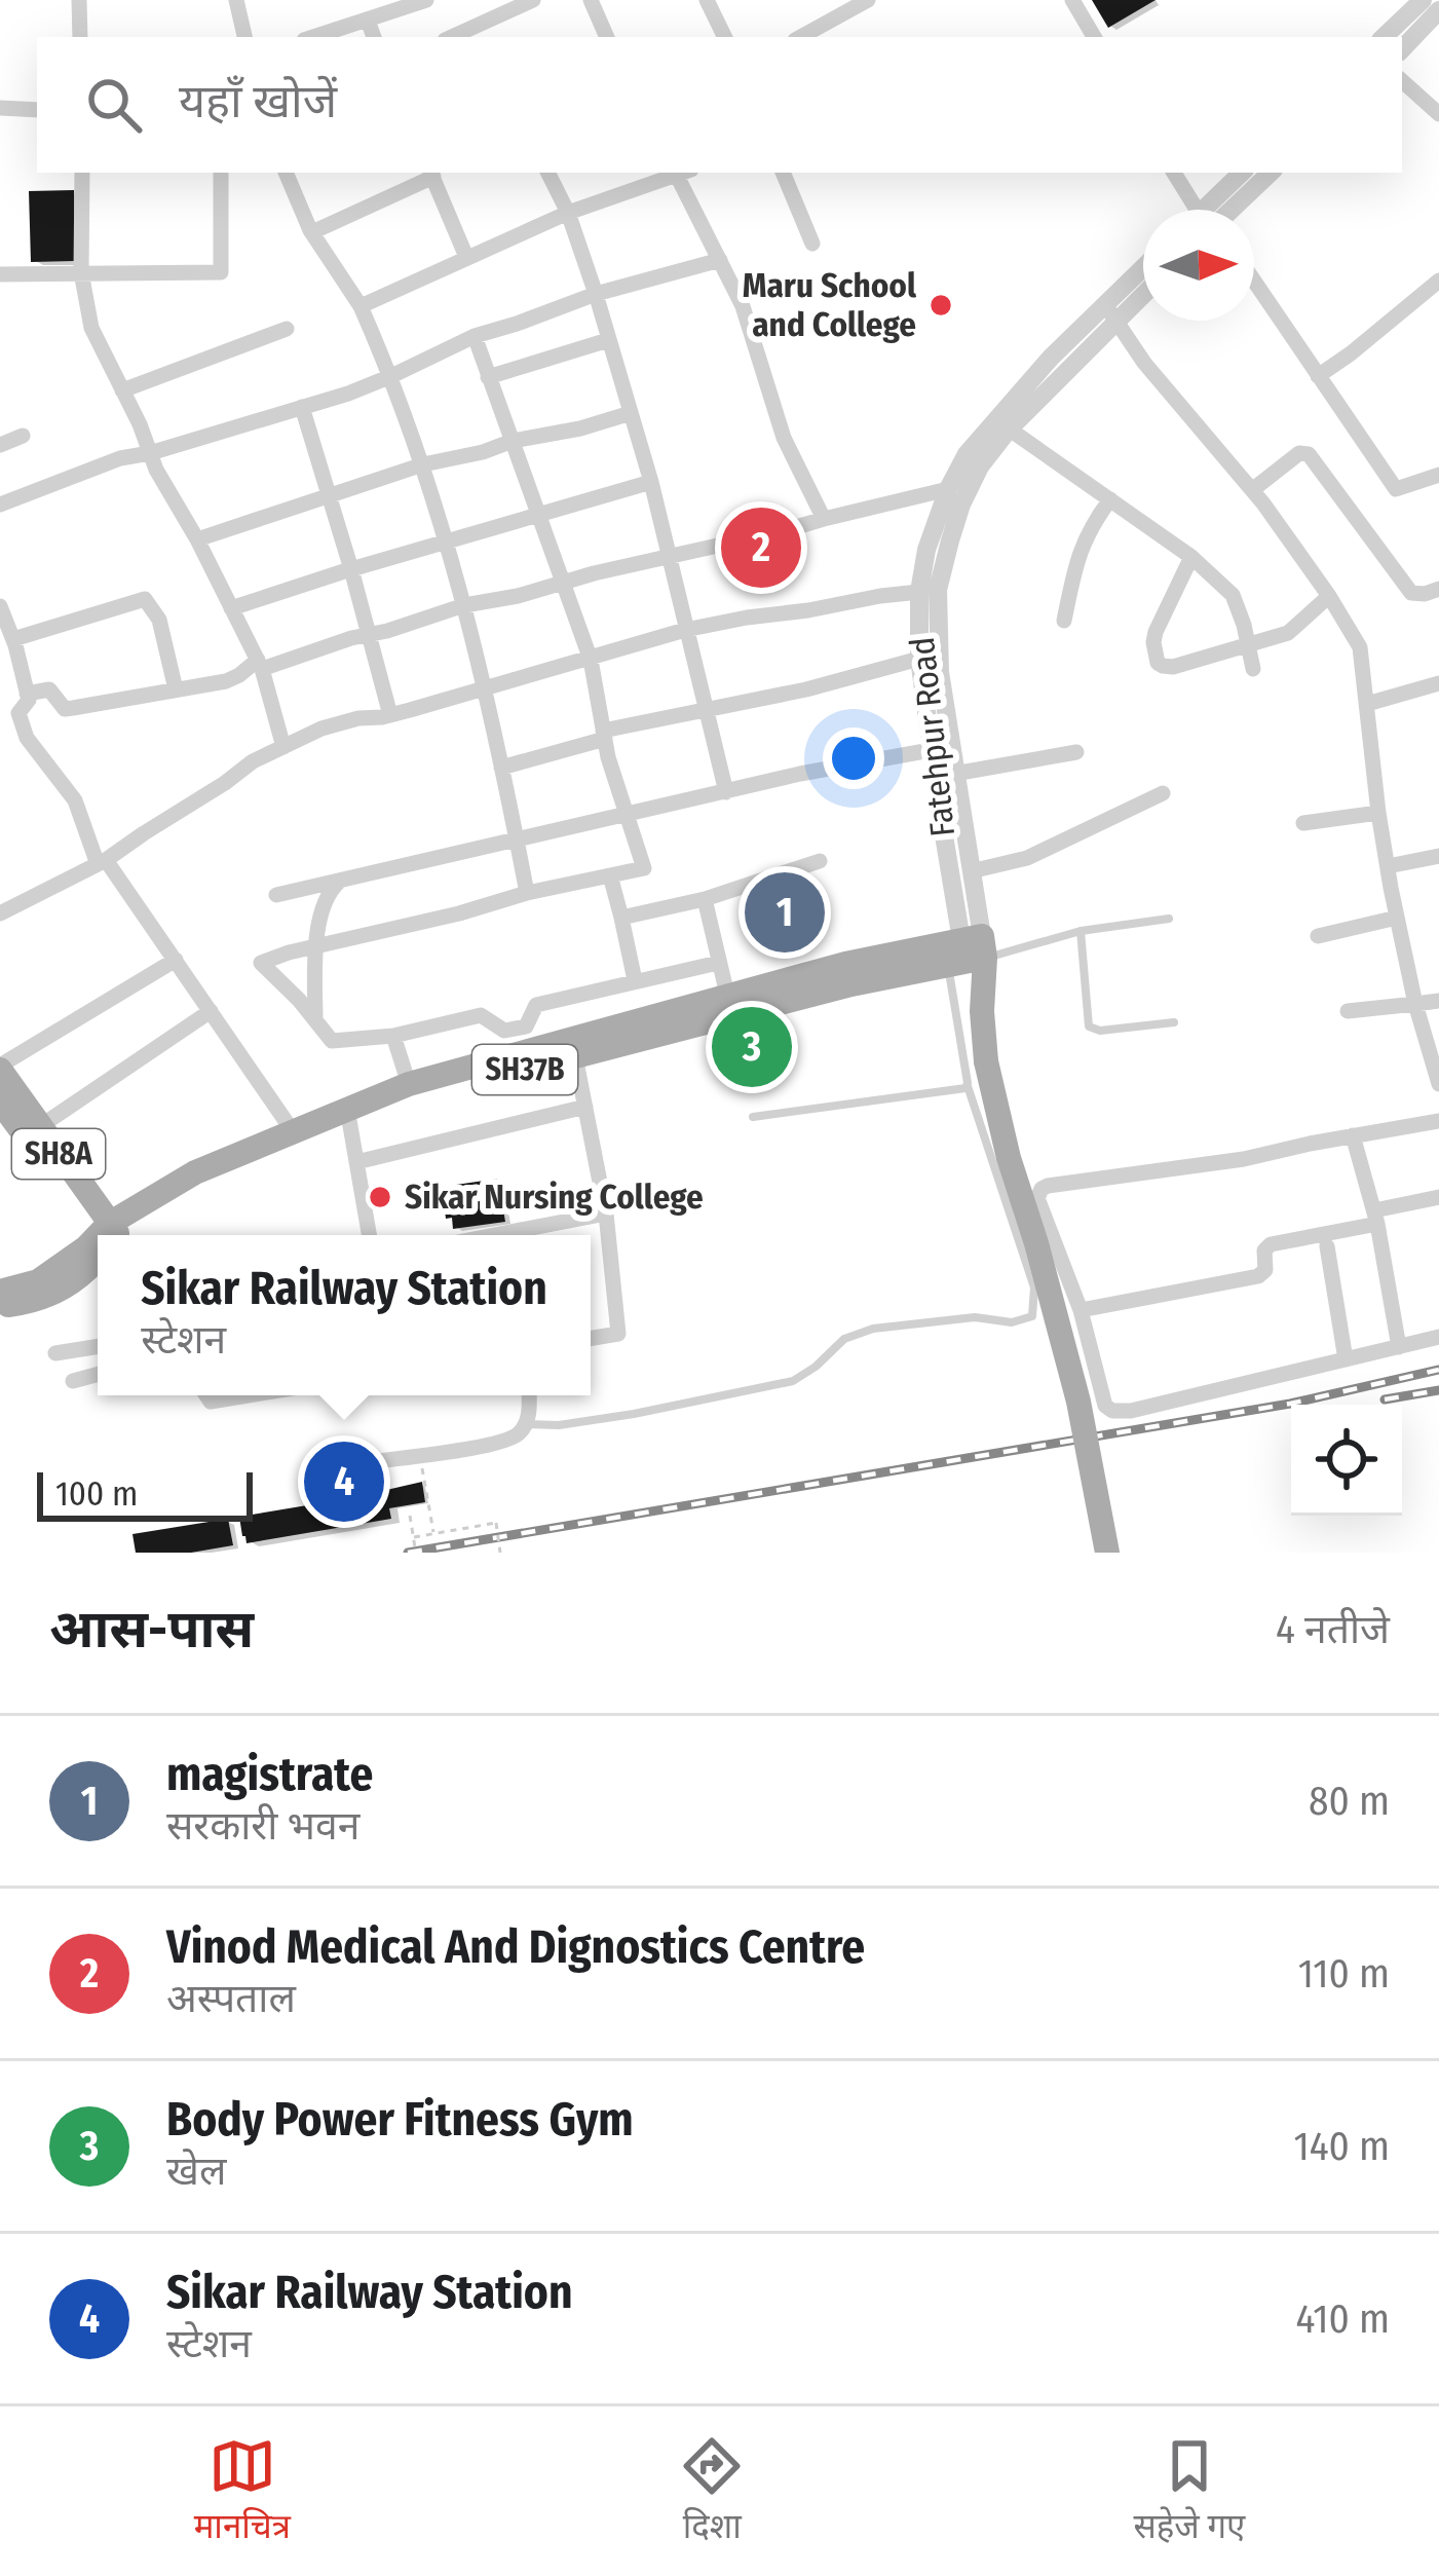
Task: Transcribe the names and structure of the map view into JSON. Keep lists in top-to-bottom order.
{
  "streets": {
    "main road": ["SH37B", "SH8A"],
    "street": ["Fatehpur Road"]
  },
  "crossings": [
    ["Fatehpur Road", "SH37B"]
  ],
  "places": ["Maru School and College", "Sikar Nursing College"],
  "scale_bar": "100 m",
  "north": "right",
  "page": {
    "search": "यहाँ खोजें",
    "pins": [
      "2",
      "1",
      "3",
      "4"
    ],
    "popup": ["Sikar Railway Station", "स्टेशन"],
    "scale": "100 m",
    "heading": ["आस-पास", "4 नतीजे"],
    "list": [
      {
        "mark": "1",
        "name": "magistrate",
        "note": "सरकारी भवन",
        "value": "80 m"
      },
      {
        "mark": "2",
        "name": "Vinod Medical And Dignostics Centre",
        "note": "अस्पताल",
        "value": "110 m"
      },
      {
        "mark": "3",
        "name": "Body Power Fitness Gym",
        "note": "खेल",
        "value": "140 m"
      },
      {
        "mark": "4",
        "name": "Sikar Railway Station",
        "note": "स्टेशन",
        "value": "410 m"
      }
    ],
    "nav": ["मानचित्र", "दिशा", "सहेजे गए"]
  }
}
